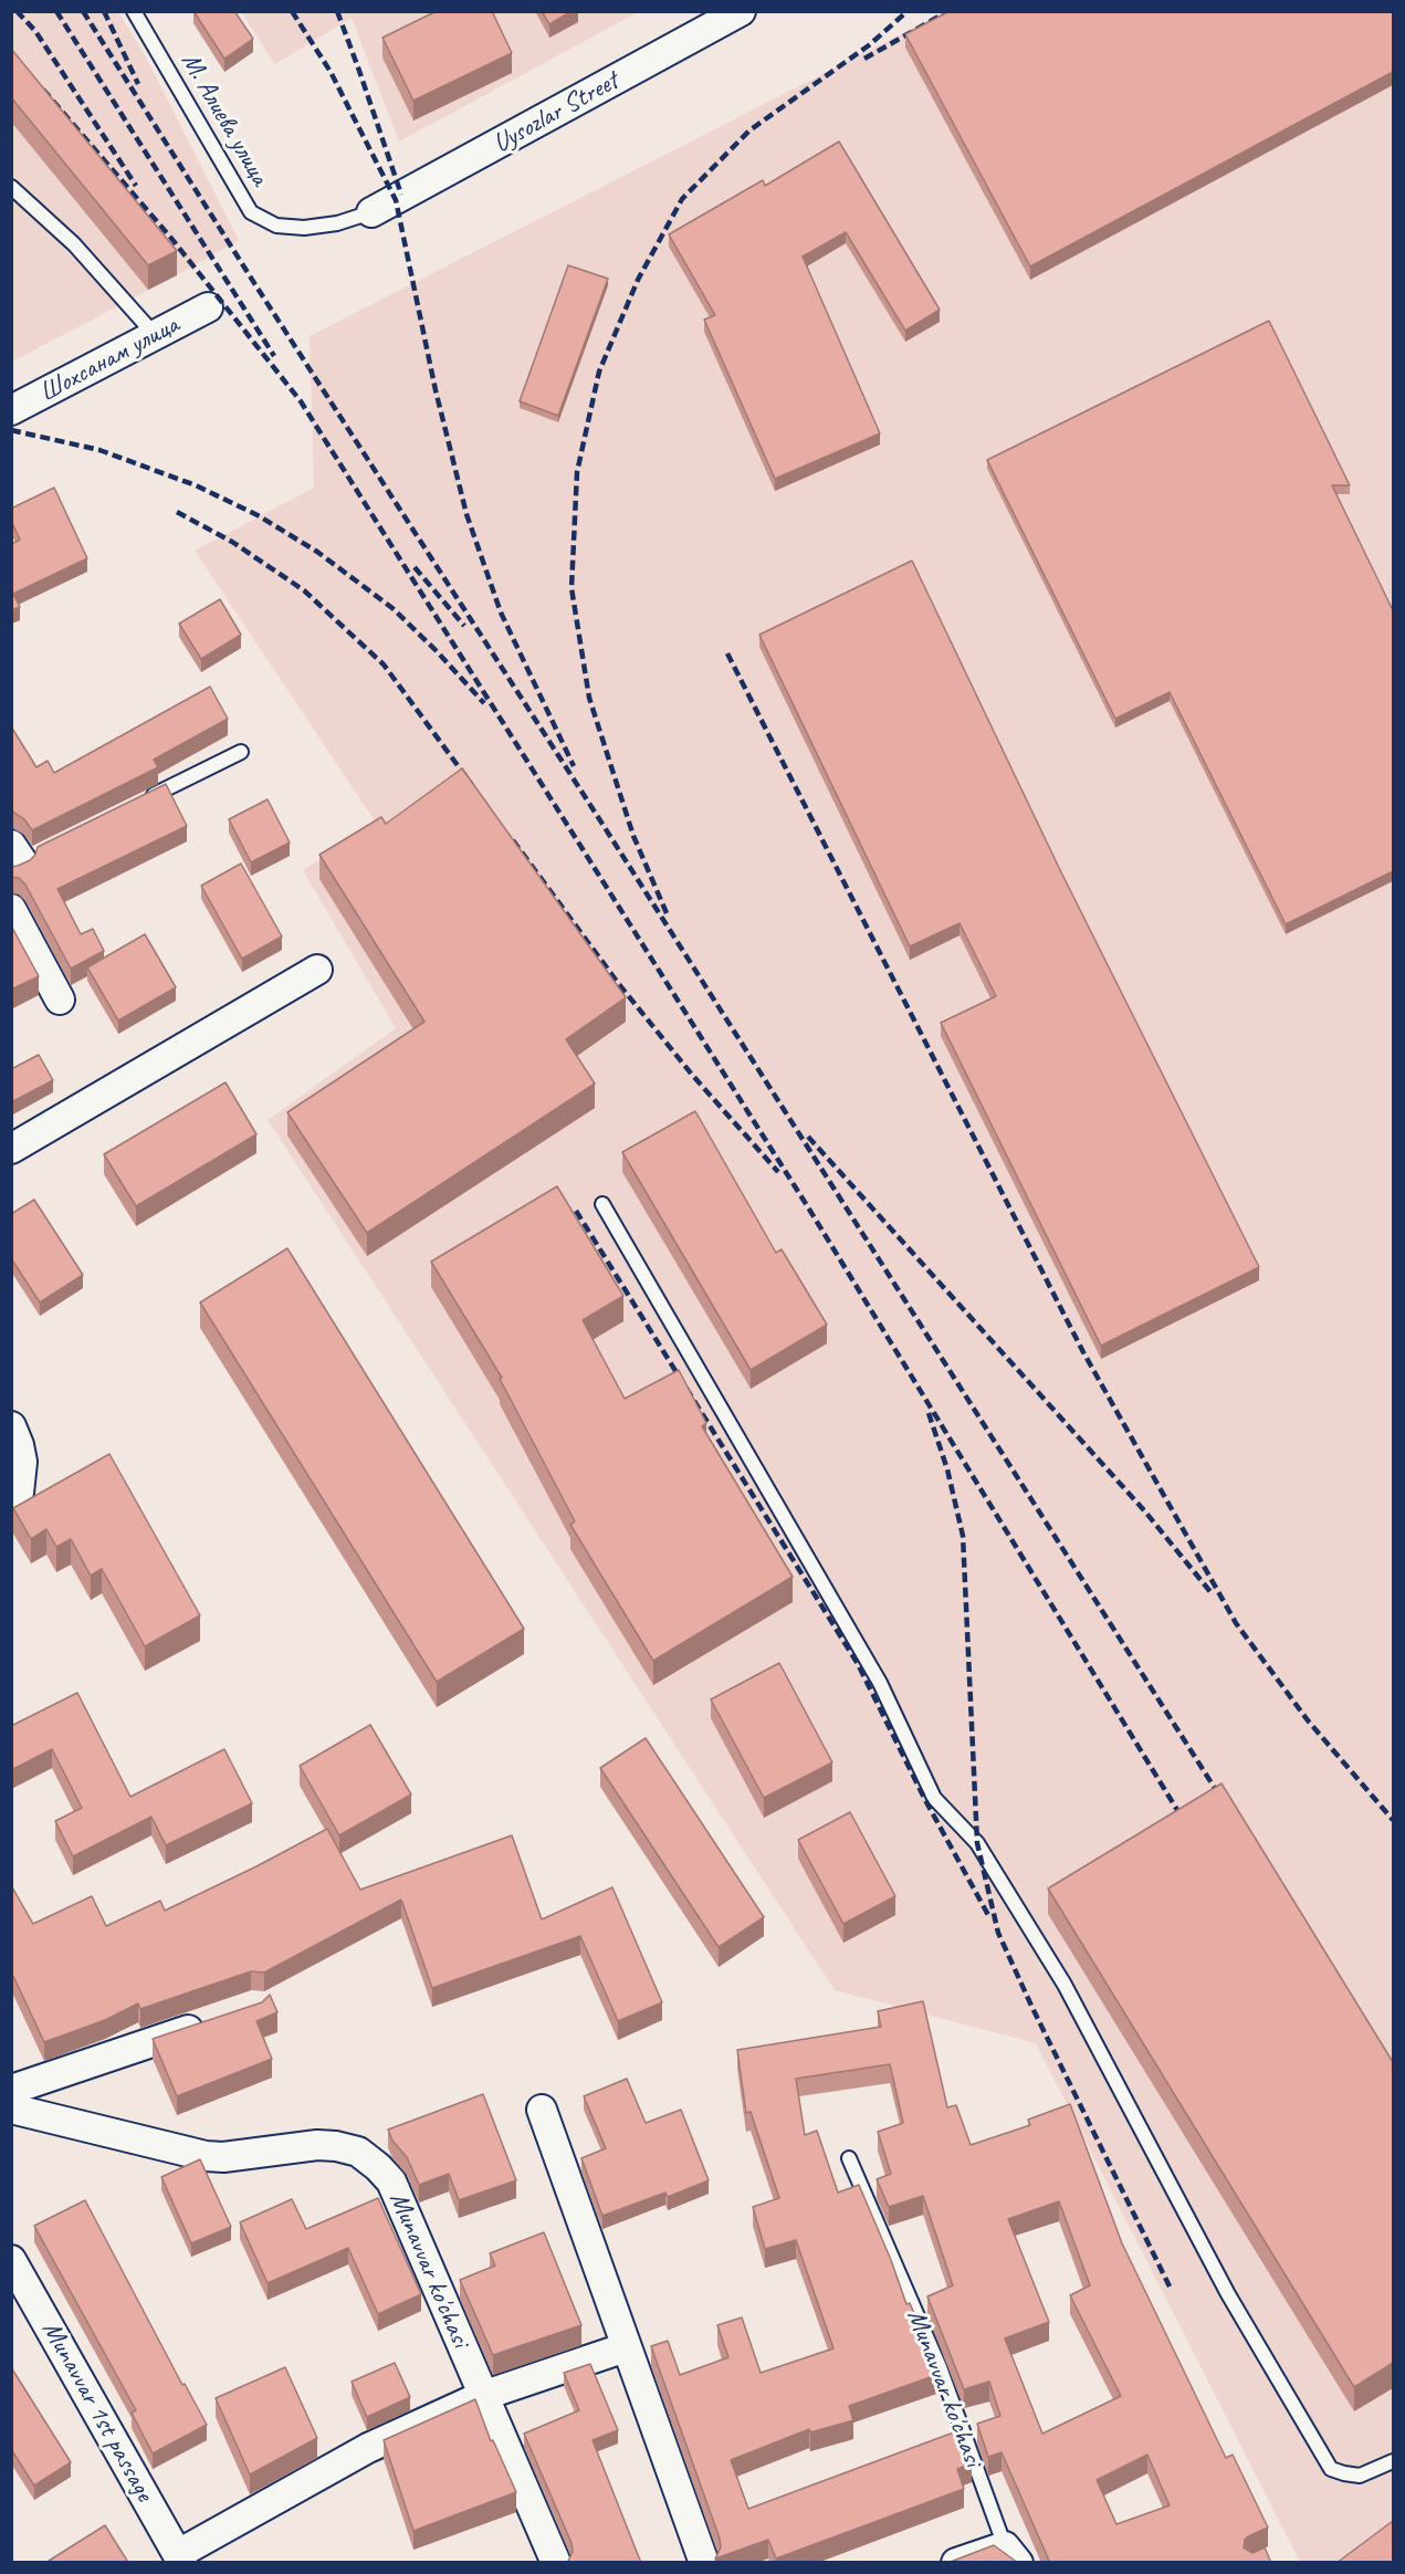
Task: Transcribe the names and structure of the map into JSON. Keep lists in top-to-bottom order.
{
  "streets": {
    "street": [
      "Uysozlar Street",
      "Шохсанам улица",
      "Munavvar ko'chasi",
      "Munavvar 1st passage"
    ],
    "lane": ["М. Алиева улица"]
  },
  "crossings": [
    ["Uysozlar Street", "М. Алиева улица"]
  ]
}
